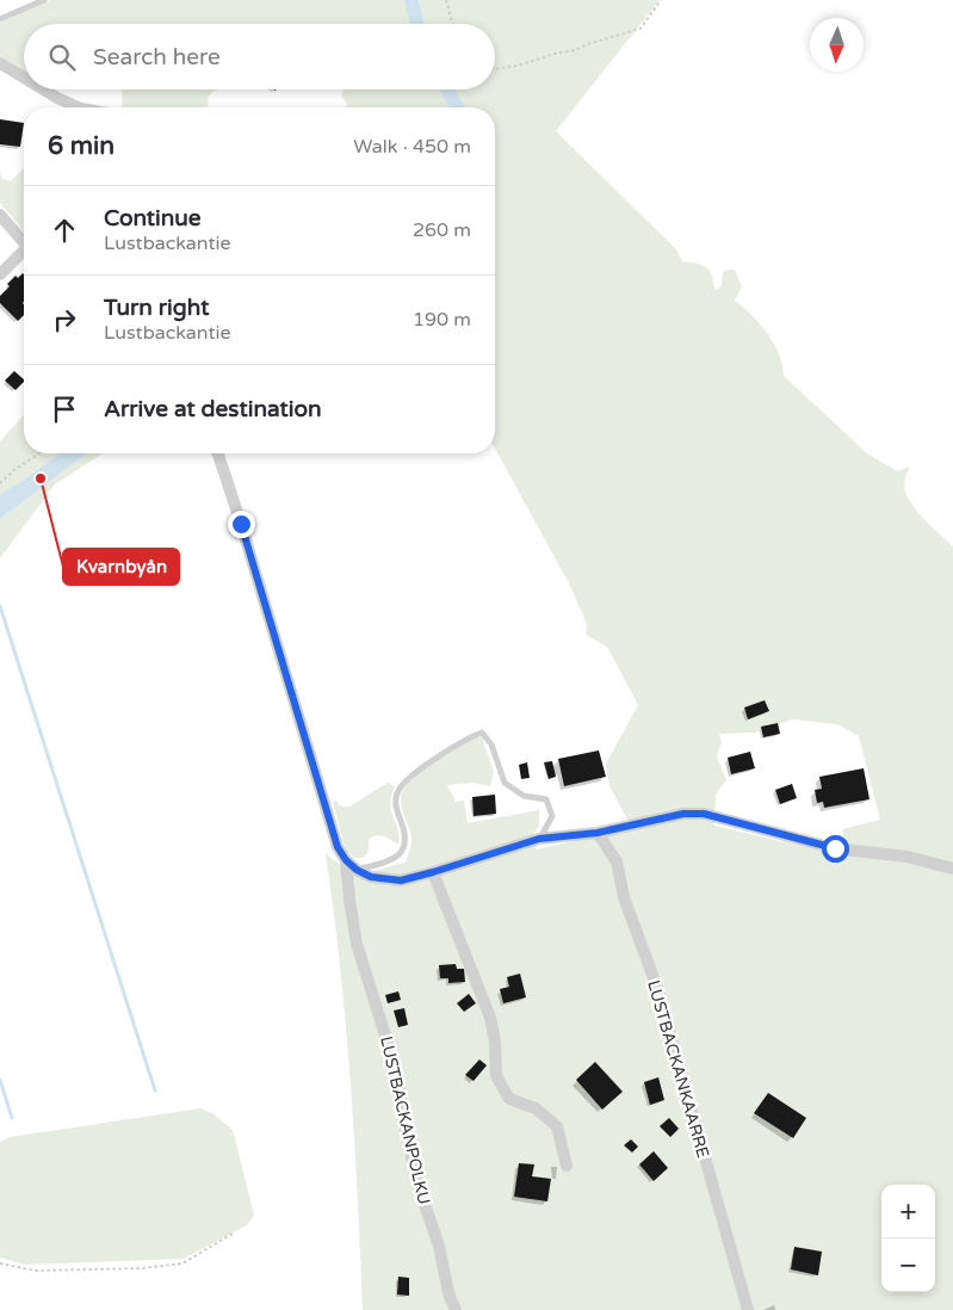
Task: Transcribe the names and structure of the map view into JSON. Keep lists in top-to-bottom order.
{
  "streets": {
    "street": ["LUSTBACKANKAARRE", "LUSTBACKANPOLKU"]
  },
  "places": ["Kvarnbyån"],
  "north": "bottom",
  "page": {
    "search": "Search here",
    "heading": ["6 min", "Walk · 450 m"],
    "list": [
      ["Continue", "Lustbackantie", "260 m"],
      ["Turn right", "Lustbackantie", "190 m"],
      "Arrive at destination"
    ],
    "map_buttons": ["+", "−"]
  }
}
